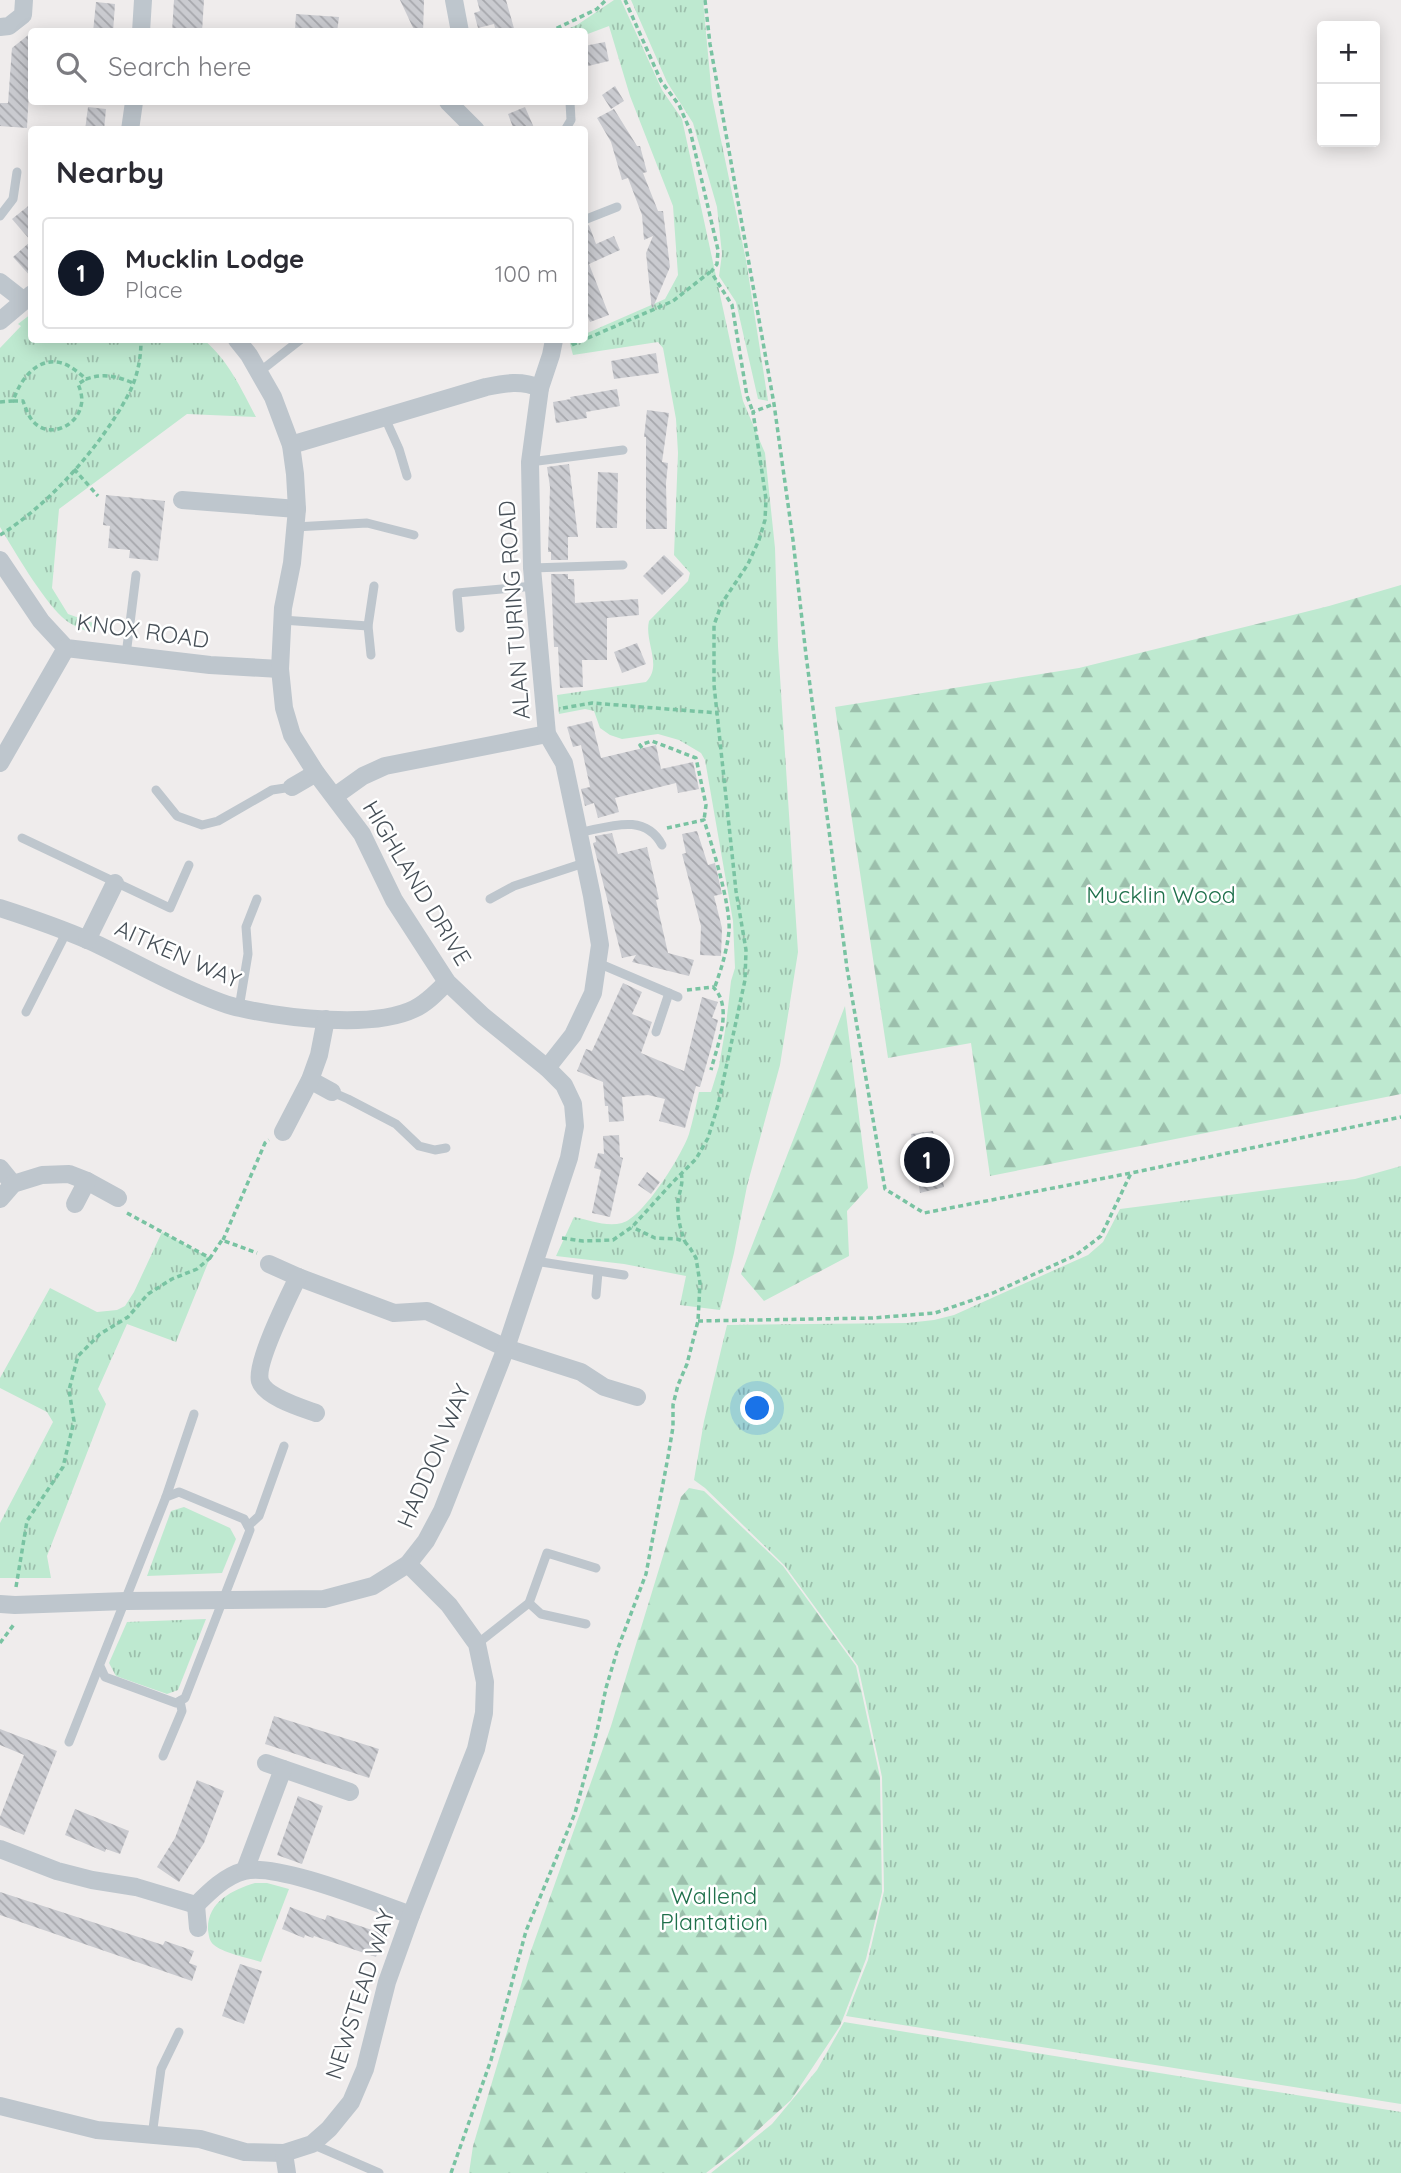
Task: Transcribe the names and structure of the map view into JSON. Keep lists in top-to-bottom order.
{
  "streets": {
    "street": [
      "ALAN TURING ROAD",
      "KNOX ROAD",
      "HIGHLAND DRIVE",
      "AITKEN WAY",
      "HADDON WAY",
      "NEWSTEAD WAY"
    ]
  },
  "crossings": [
    ["ALAN TURING ROAD", "HIGHLAND DRIVE"],
    ["KNOX ROAD", "HIGHLAND DRIVE"],
    ["HIGHLAND DRIVE", "AITKEN WAY"],
    ["HIGHLAND DRIVE", "HADDON WAY"],
    ["HADDON WAY", "NEWSTEAD WAY"]
  ],
  "parks": ["Mucklin Wood", "Wallend Plantation"],
  "page": {
    "map_buttons": ["+", "−"],
    "search": "Search here",
    "heading": "Nearby",
    "list": [
      {
        "mark": "1",
        "name": "Mucklin Lodge",
        "note": "Place",
        "value": "100 m"
      }
    ],
    "pins": "1"
  }
}
